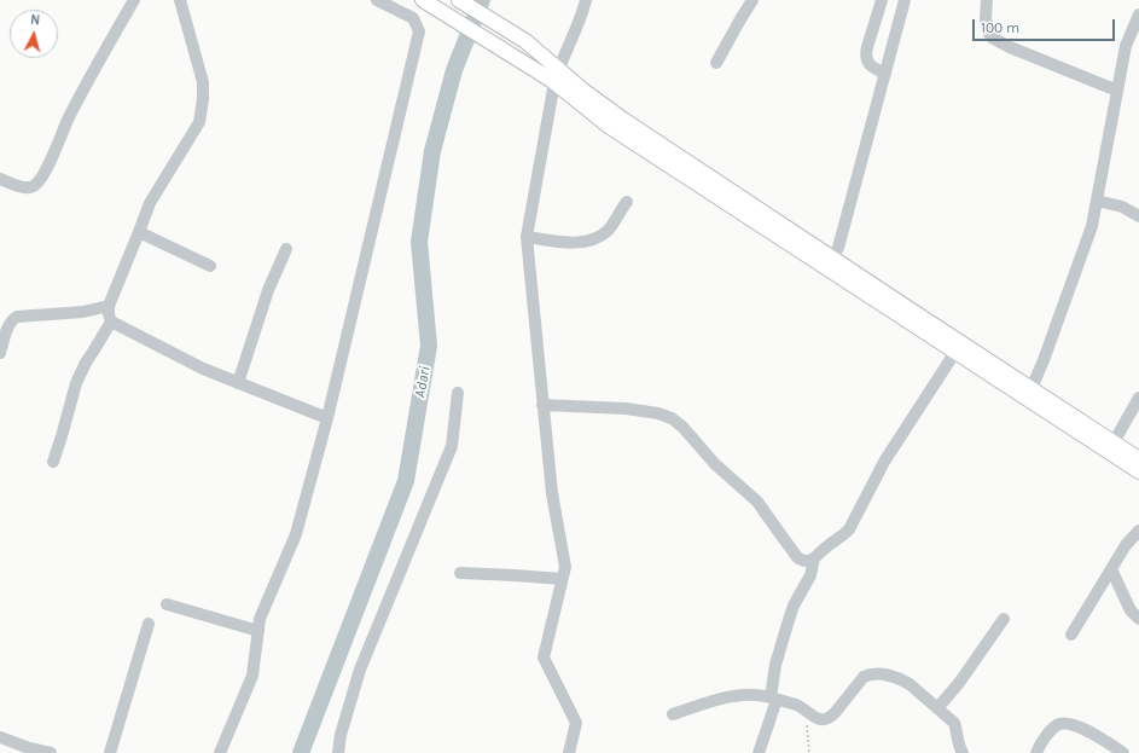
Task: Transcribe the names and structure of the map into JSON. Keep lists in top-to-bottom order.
{
  "water": ["Adari"],
  "scale_bar": "100 m",
  "north": "top"
}
